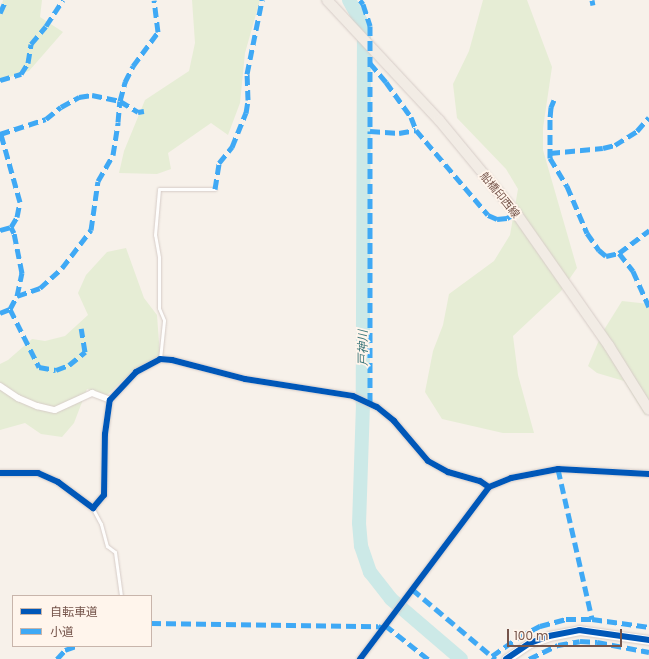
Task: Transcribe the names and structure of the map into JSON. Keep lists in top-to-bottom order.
{
  "streets": {
    "main road": ["船橋印西線"]
  },
  "water": ["戸神川"],
  "legend": ["自転車道", "小道"],
  "scale_bar": "100 m"
}
